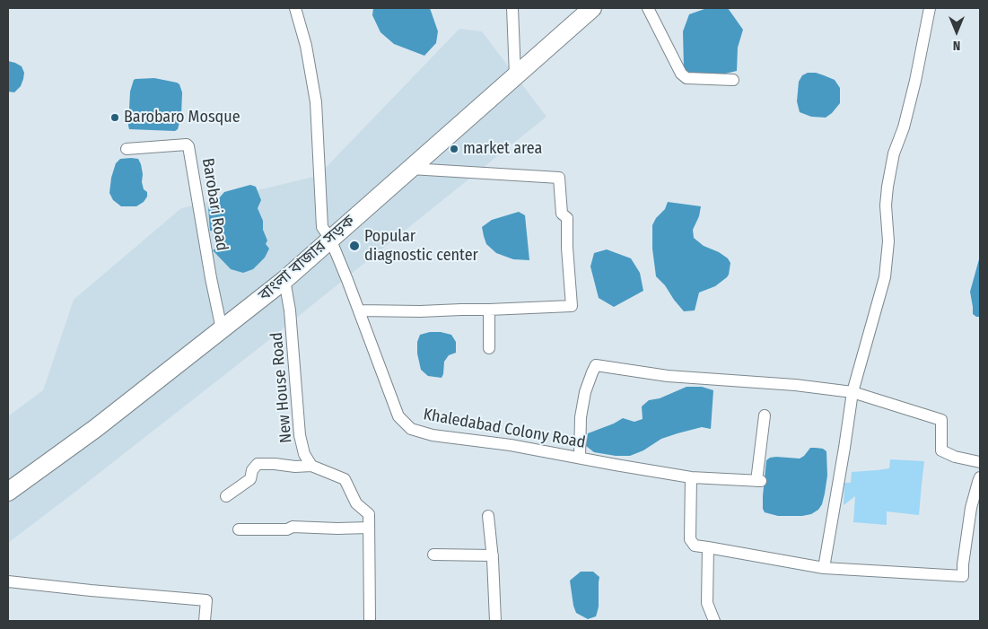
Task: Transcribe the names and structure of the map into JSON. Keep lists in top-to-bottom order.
{
  "streets": {
    "main road": ["বাংলা বাজার সড়ক"],
    "street": ["Barobari Road", "New House Road", "Khaledabad Colony Road"]
  },
  "crossings": [
    ["Barobari Road", "বাংলা বাজার সড়ক"],
    ["বাংলা বাজার সড়ক", "New House Road"],
    ["বাংলা বাজার সড়ক", "Khaledabad Colony Road"]
  ],
  "places": ["Barobaro Mosque", "market area", "Popular diagnostic center"],
  "north": "bottom"
}
